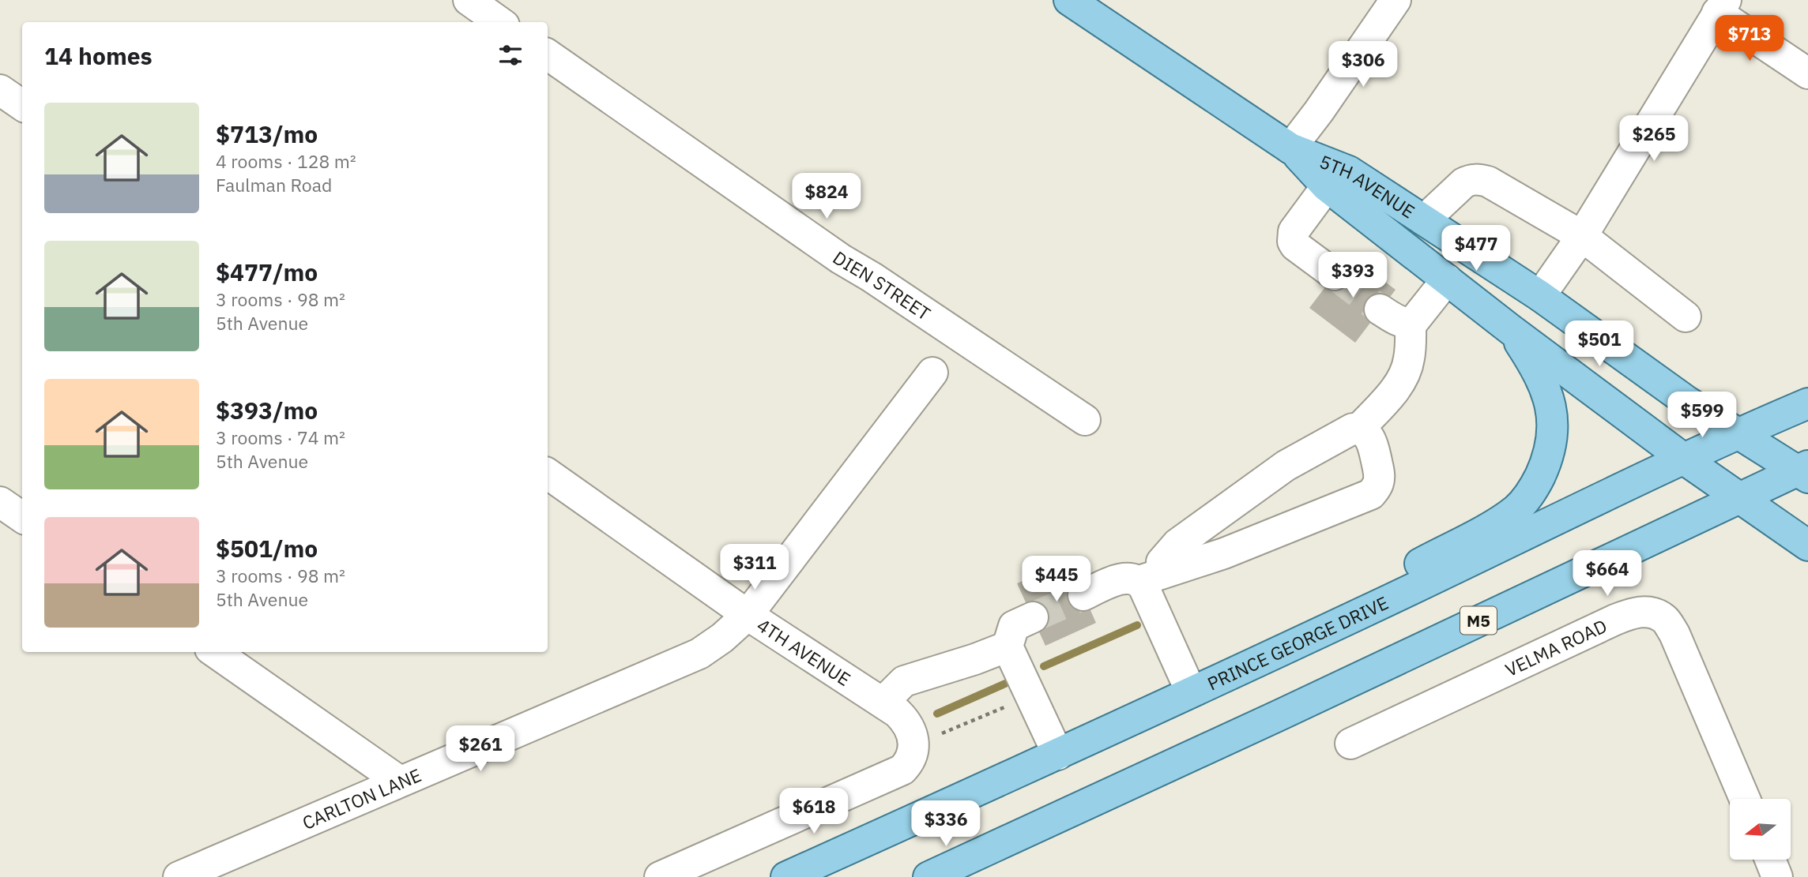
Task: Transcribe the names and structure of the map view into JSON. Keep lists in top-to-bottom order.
{
  "streets": {
    "main road": ["5TH AVENUE", "M5", "PRINCE GEORGE DRIVE"],
    "street": [
      "DIEN STREET",
      "VELMA ROAD",
      "4TH AVENUE",
      "CARLTON LANE"
    ]
  },
  "crossings": [
    ["5TH AVENUE", "M5"],
    ["5TH AVENUE", "PRINCE GEORGE DRIVE"],
    ["4TH AVENUE", "CARLTON LANE"]
  ],
  "north": "left",
  "page": {
    "price": [
      "$713",
      "$306",
      "$265",
      "$824",
      "$477",
      "$393",
      "$501",
      "$599",
      "$311",
      "$664",
      "$445",
      "$261",
      "$618",
      "$336"
    ],
    "heading": "14 homes",
    "list": [
      {
        "name": "$713/mo",
        "note": "4 rooms · 128 m² · Faulman Road"
      },
      {
        "name": "$477/mo",
        "note": "3 rooms · 98 m² · 5th Avenue"
      },
      {
        "name": "$393/mo",
        "note": "3 rooms · 74 m² · 5th Avenue"
      },
      {
        "name": "$501/mo",
        "note": "3 rooms · 98 m² · 5th Avenue"
      }
    ]
  }
}
